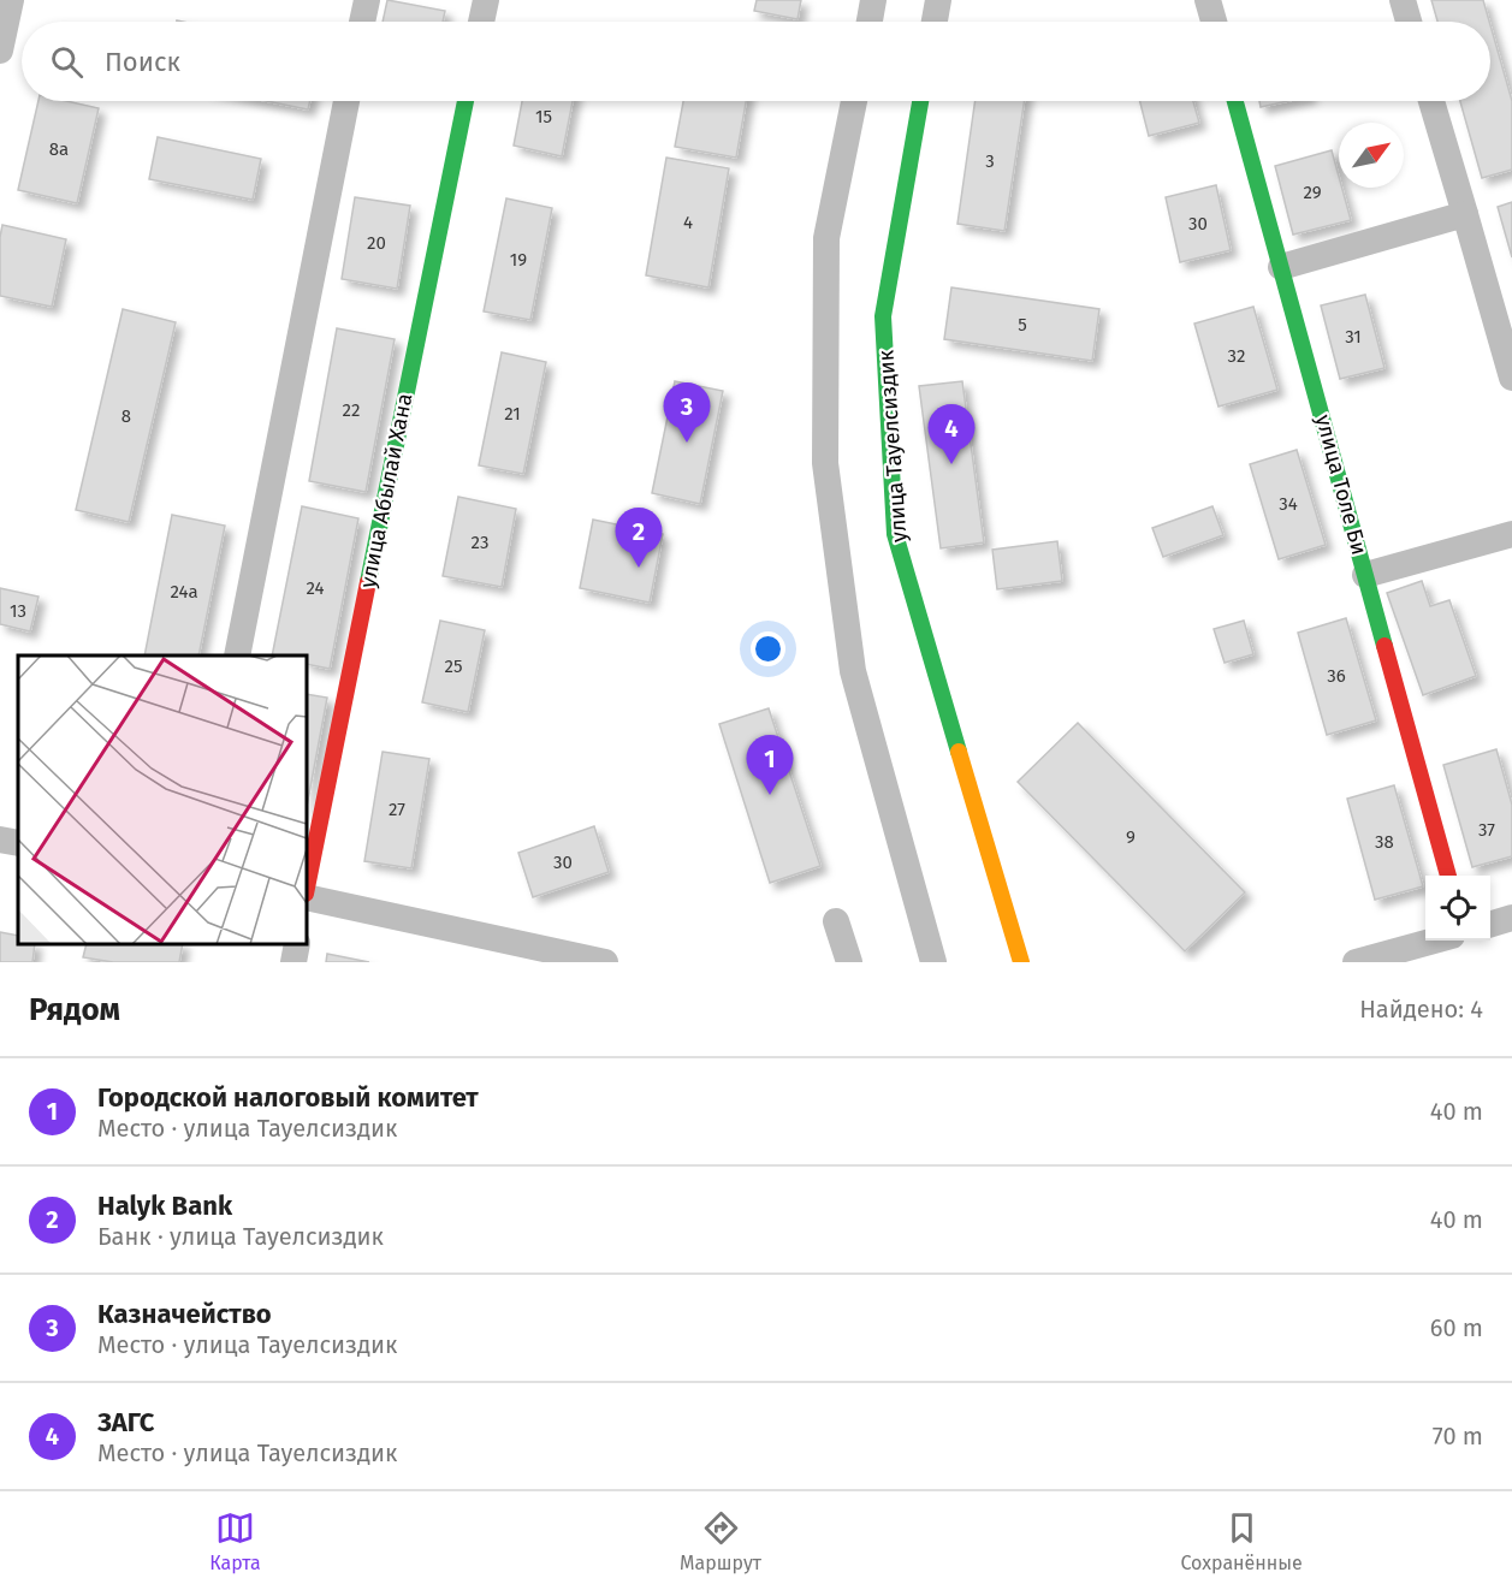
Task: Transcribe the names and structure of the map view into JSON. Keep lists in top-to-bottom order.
{
  "streets": {
    "street": ["улица Тауелсиздик", "улица Толе Би", "улица Абылай Хана"]
  },
  "house_numbers": [
    "15",
    "8а",
    "3",
    "29",
    "4",
    "30",
    "20",
    "19",
    "5",
    "31",
    "32",
    "22",
    "21",
    "8",
    "34",
    "23",
    "24",
    "24а",
    "13",
    "25",
    "36",
    "27",
    "37",
    "9",
    "38",
    "30"
  ],
  "north": "top right",
  "page": {
    "search": "Поиск",
    "pins": [
      "3",
      "4",
      "2",
      "1"
    ],
    "heading": ["Рядом", "Найдено: 4"],
    "list": [
      {
        "mark": "1",
        "name": "Городской налоговый комитет",
        "note": "Место · улица Тауелсиздик",
        "value": "40 m"
      },
      {
        "mark": "2",
        "name": "Halyk Bank",
        "note": "Банк · улица Тауелсиздик",
        "value": "40 m"
      },
      {
        "mark": "3",
        "name": "Казначейство",
        "note": "Место · улица Тауелсиздик",
        "value": "60 m"
      },
      {
        "mark": "4",
        "name": "ЗАГС",
        "note": "Место · улица Тауелсиздик",
        "value": "70 m"
      }
    ],
    "nav": ["Карта", "Маршрут", "Сохранённые"]
  }
}
